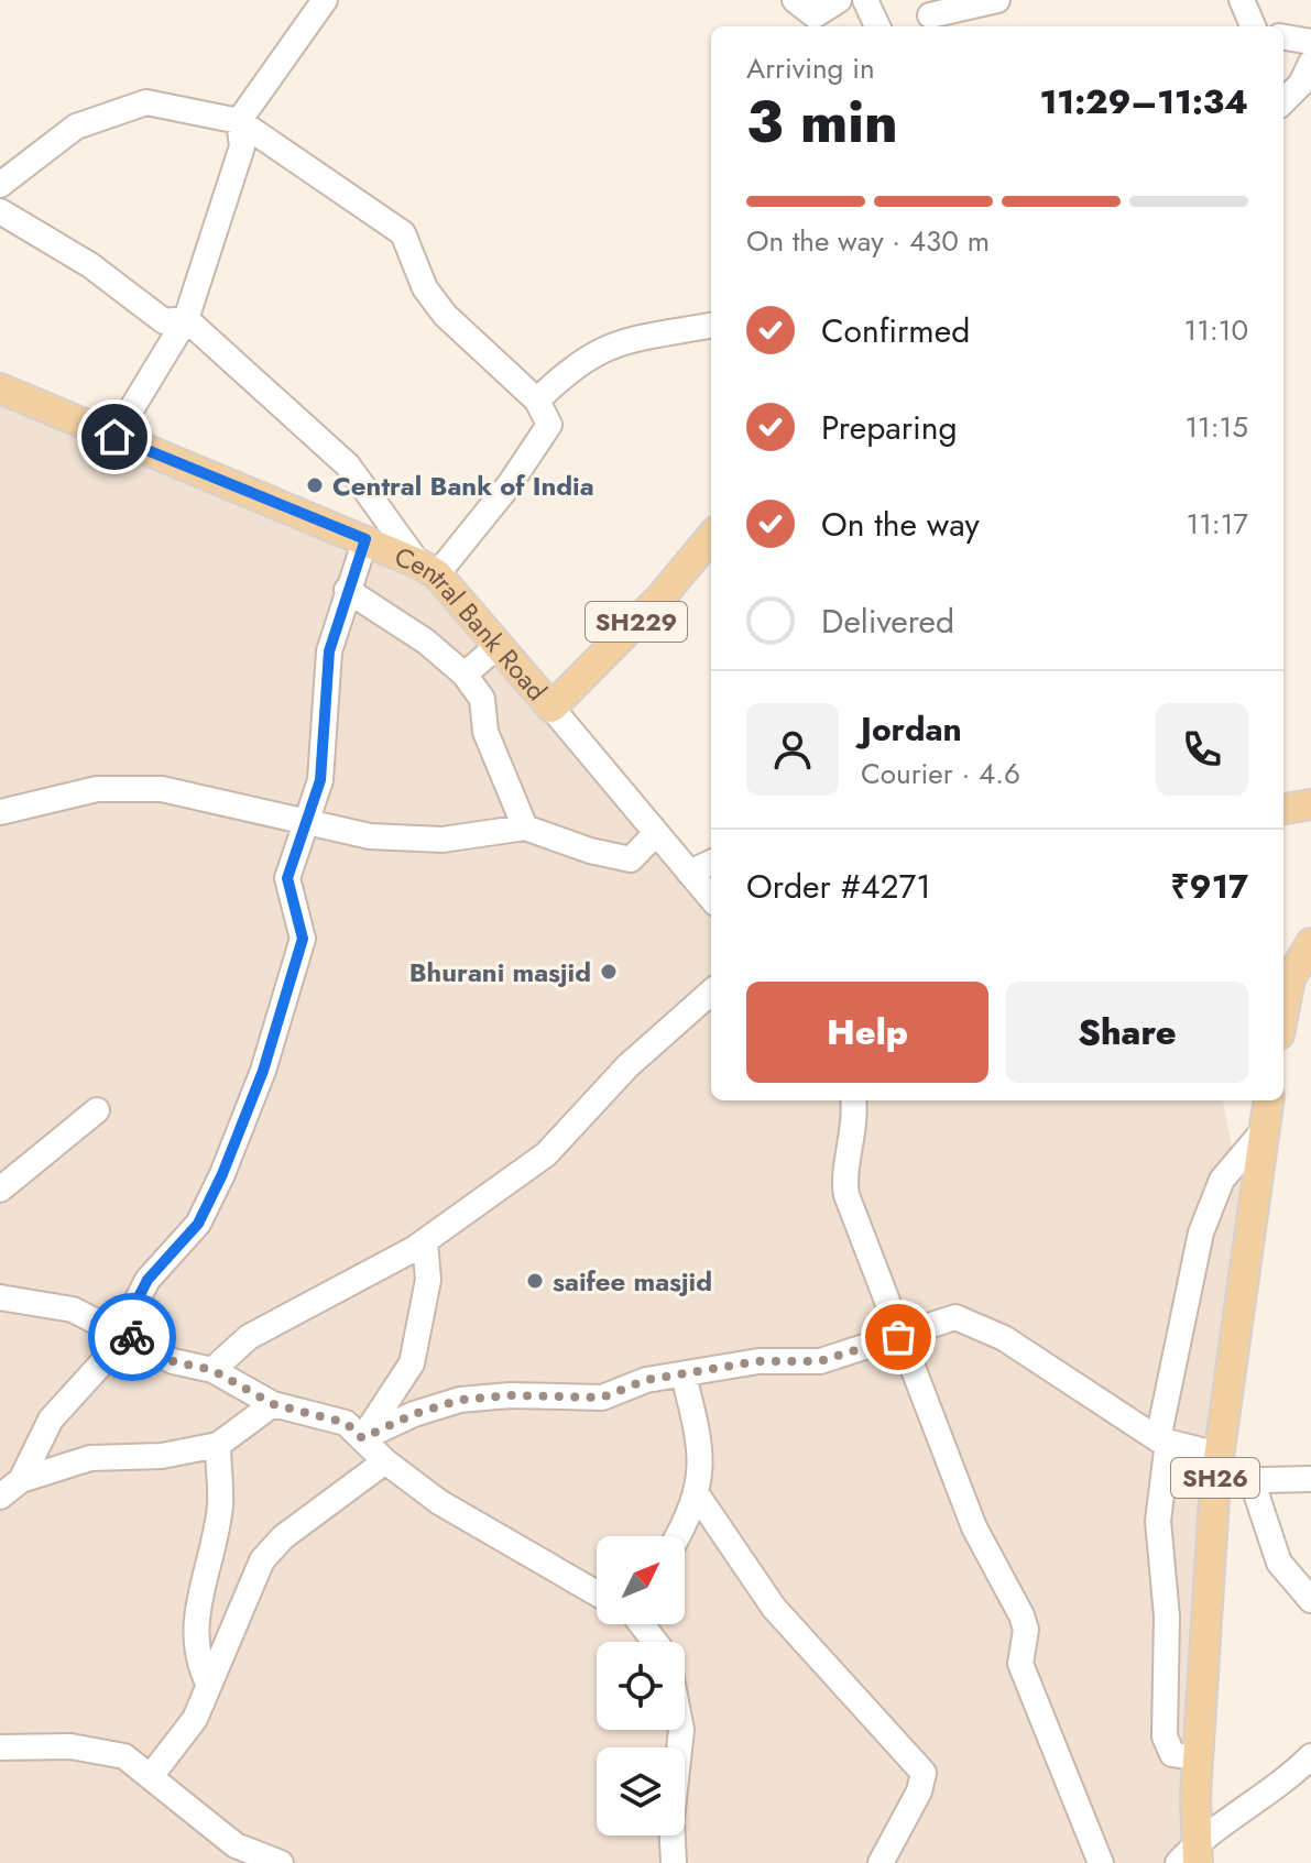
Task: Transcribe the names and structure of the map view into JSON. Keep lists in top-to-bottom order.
{
  "streets": {
    "main road": ["SH229", "Central Bank Road", "SH26"]
  },
  "crossings": [
    ["SH229", "Central Bank Road"]
  ],
  "places": ["Central Bank of India", "Bhurani masjid", "saifee masjid"],
  "north": "top right",
  "page": {
    "heading": ["3 min", "Arriving in", "11:29–11:34"],
    "panel": [
      "Jordan",
      "Courier · 4.6",
      "Order #4271",
      "₹917"
    ],
    "bar": "On the way · 430 m",
    "list": [
      ["Confirmed", "11:10"],
      ["Preparing", "11:15"],
      ["On the way", "11:17"],
      "Delivered"
    ],
    "buttons": ["Help", "Share"]
  }
}
